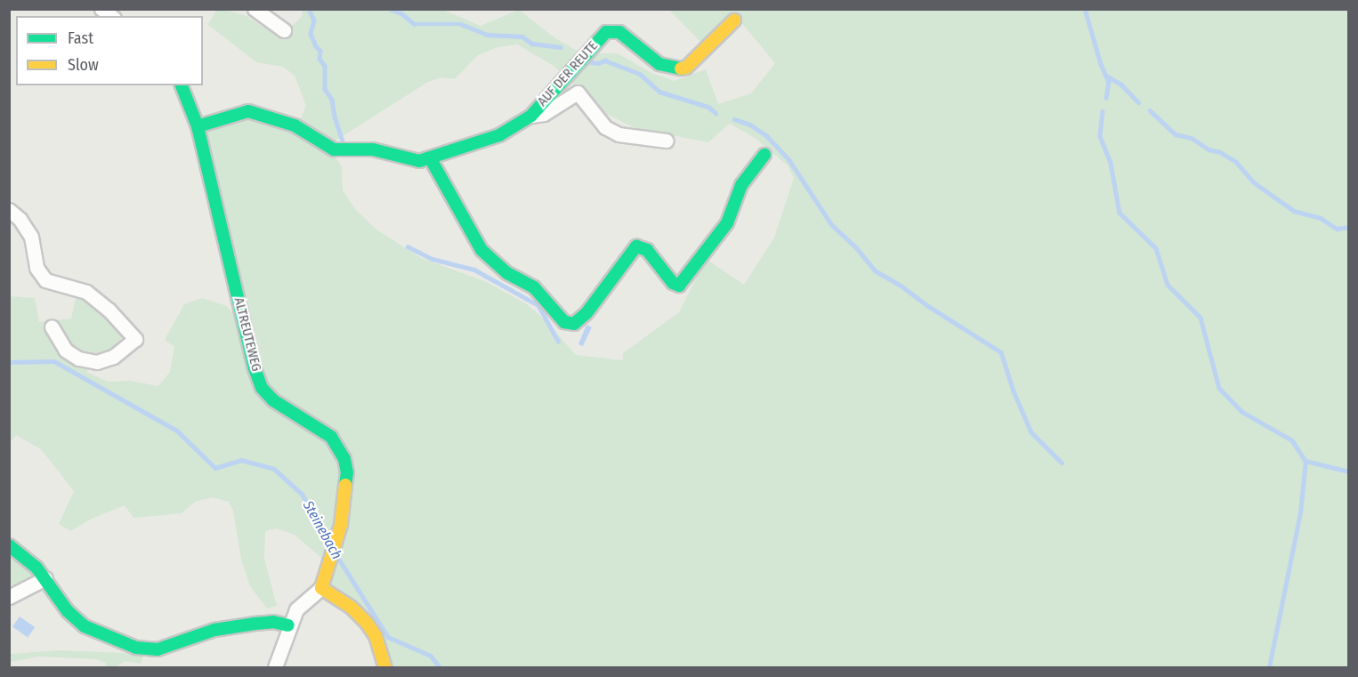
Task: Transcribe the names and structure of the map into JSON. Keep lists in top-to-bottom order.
{
  "streets": {
    "street": ["AUF DER REUTE", "ALTREUTEWEG"]
  },
  "crossings": [
    ["AUF DER REUTE", "ALTREUTEWEG"]
  ],
  "water": ["Steinebach"],
  "legend": ["Fast", "Slow"]
}
